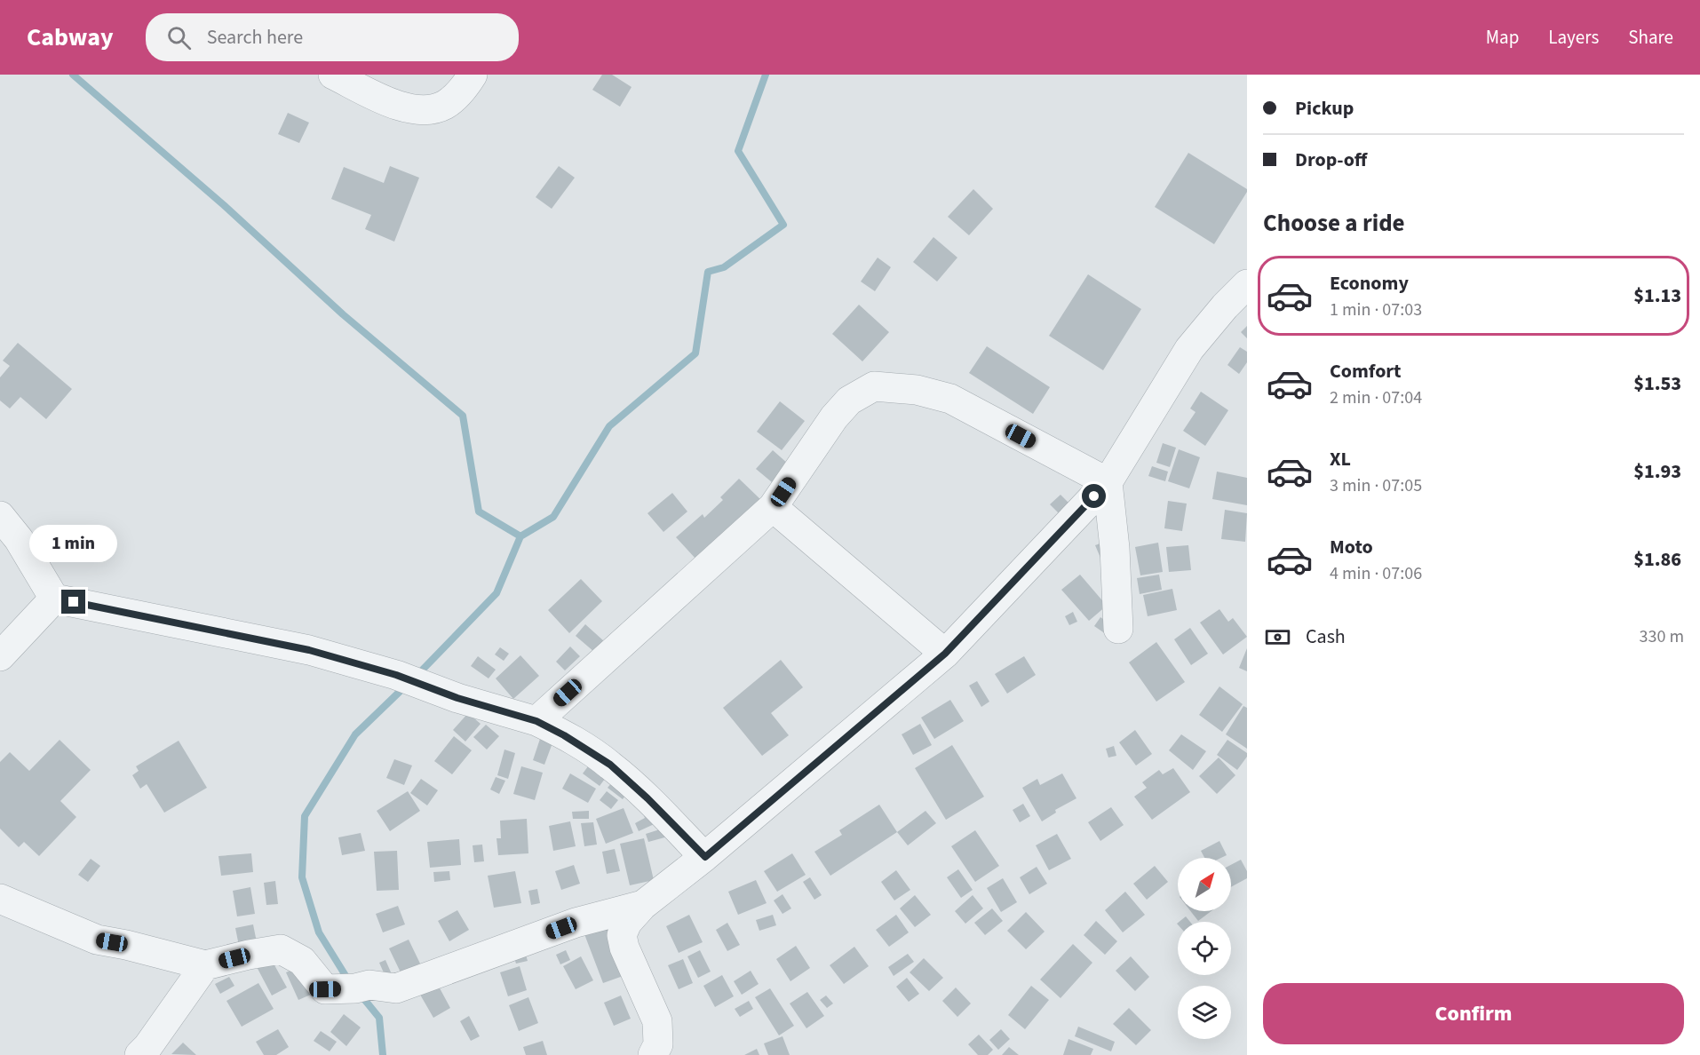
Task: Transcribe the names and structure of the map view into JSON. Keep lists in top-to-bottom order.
{
  "north": "top right",
  "page": {
    "header": "Cabway",
    "search": "Search here",
    "nav": ["Map", "Layers", "Share"],
    "banner": ["Pickup", "Drop-off"],
    "heading": "Choose a ride",
    "list": [
      {
        "name": "Economy",
        "note": "1 min · 07:03",
        "value": "$1.13"
      },
      {
        "name": "Comfort",
        "note": "2 min · 07:04",
        "value": "$1.53"
      },
      {
        "name": "XL",
        "note": "3 min · 07:05",
        "value": "$1.93"
      },
      {
        "name": "Moto",
        "note": "4 min · 07:06",
        "value": "$1.86"
      }
    ],
    "bubble": "1 min",
    "pay": ["Cash", "330 m"],
    "buttons": "Confirm"
  }
}
